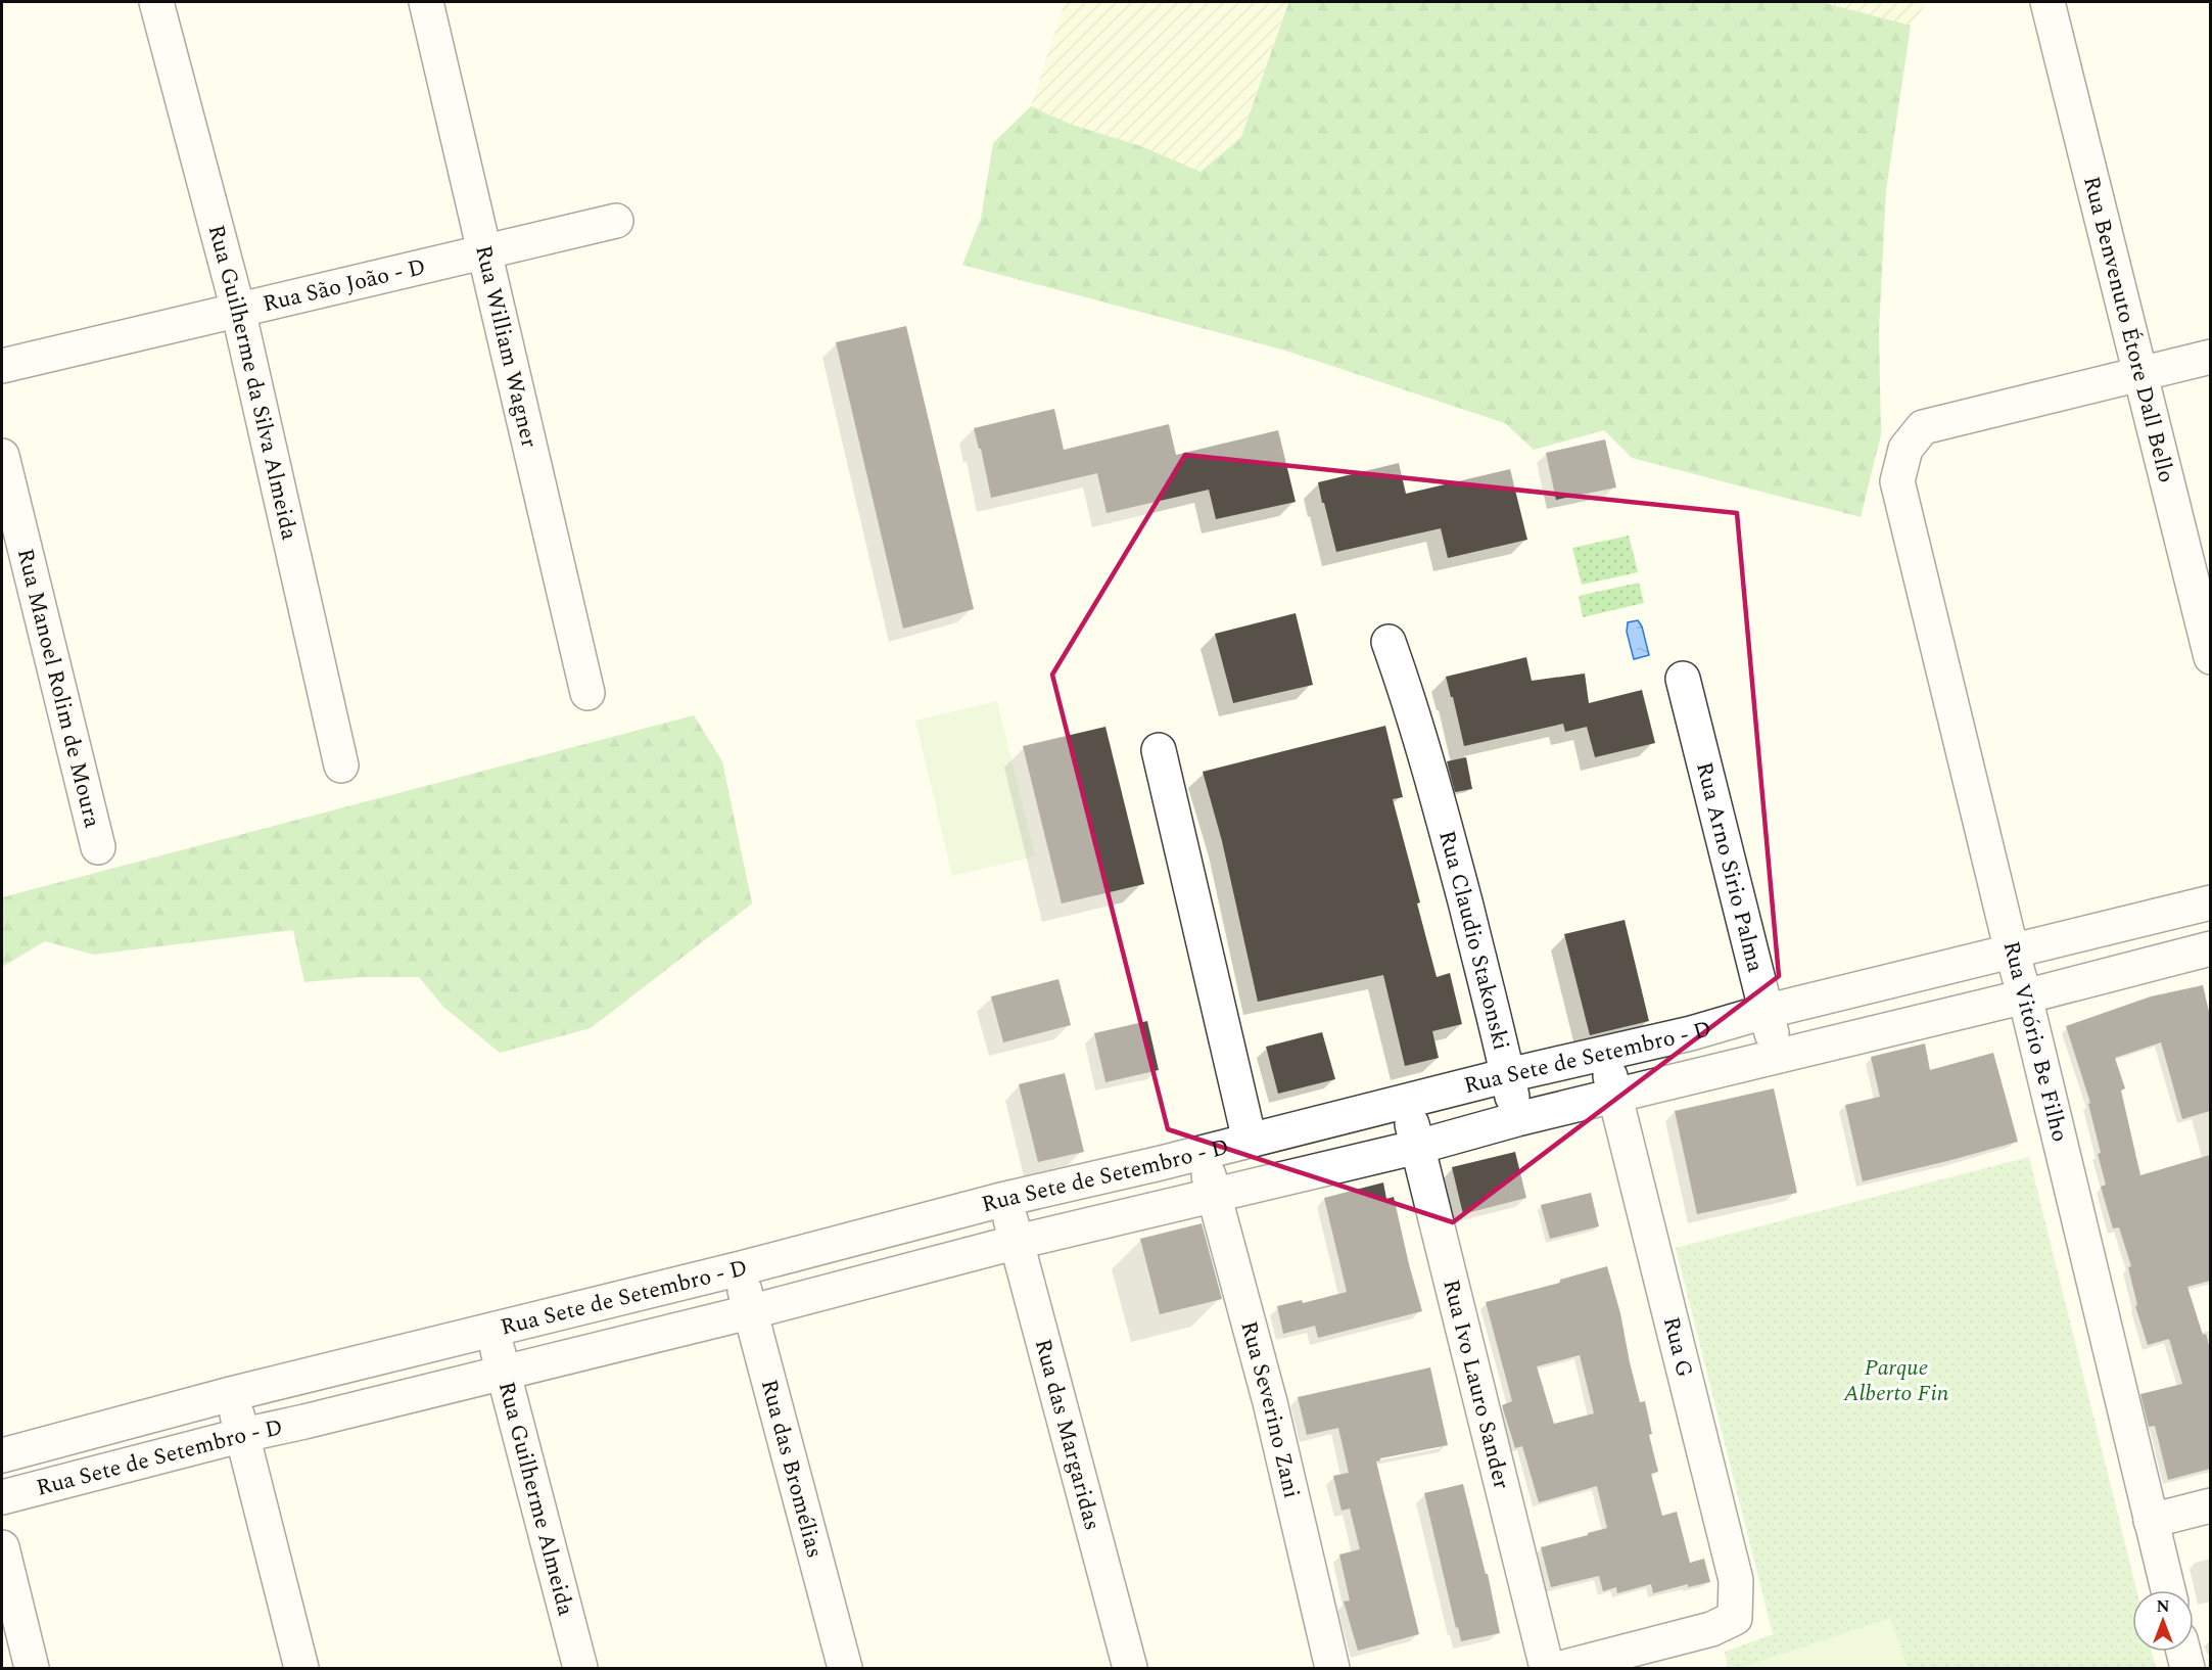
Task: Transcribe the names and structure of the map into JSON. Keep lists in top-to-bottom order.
{
  "streets": {
    "street": [
      "Rua São João - D",
      "Rua Benvenuto Étore Dall Bello",
      "Rua William Wagner",
      "Rua Guilherme da Silva Almeida",
      "Rua Manoel Rolim de Moura",
      "Rua Arno Sirio Palma",
      "Rua Claudio Stakonski",
      "Rua Vitório Be Filho",
      "Rua Sete de Setembro - D",
      "Rua G",
      "Rua Ivo Lauro Sander",
      "Rua Severino Zani",
      "Rua das Margaridas",
      "Rua das Bromélias",
      "Rua Guilherme Almeida"
    ]
  },
  "crossings": [
    ["Rua São João - D", "Rua William Wagner"],
    ["Rua São João - D", "Rua Guilherme da Silva Almeida"],
    ["Rua Benvenuto Étore Dall Bello", "Rua Vitório Be Filho"],
    ["Rua Arno Sirio Palma", "Rua Sete de Setembro - D"],
    ["Rua Claudio Stakonski", "Rua Sete de Setembro - D"],
    ["Rua Vitório Be Filho", "Rua Sete de Setembro - D"],
    ["Rua Sete de Setembro - D", "Rua G"],
    ["Rua Sete de Setembro - D", "Rua Ivo Lauro Sander"],
    ["Rua Sete de Setembro - D", "Rua Severino Zani"],
    ["Rua Sete de Setembro - D", "Rua das Margaridas"],
    ["Rua Sete de Setembro - D", "Rua das Bromélias"],
    ["Rua Sete de Setembro - D", "Rua Guilherme Almeida"]
  ],
  "parks": ["Parque Alberto Fin"],
  "north": "top"
}
